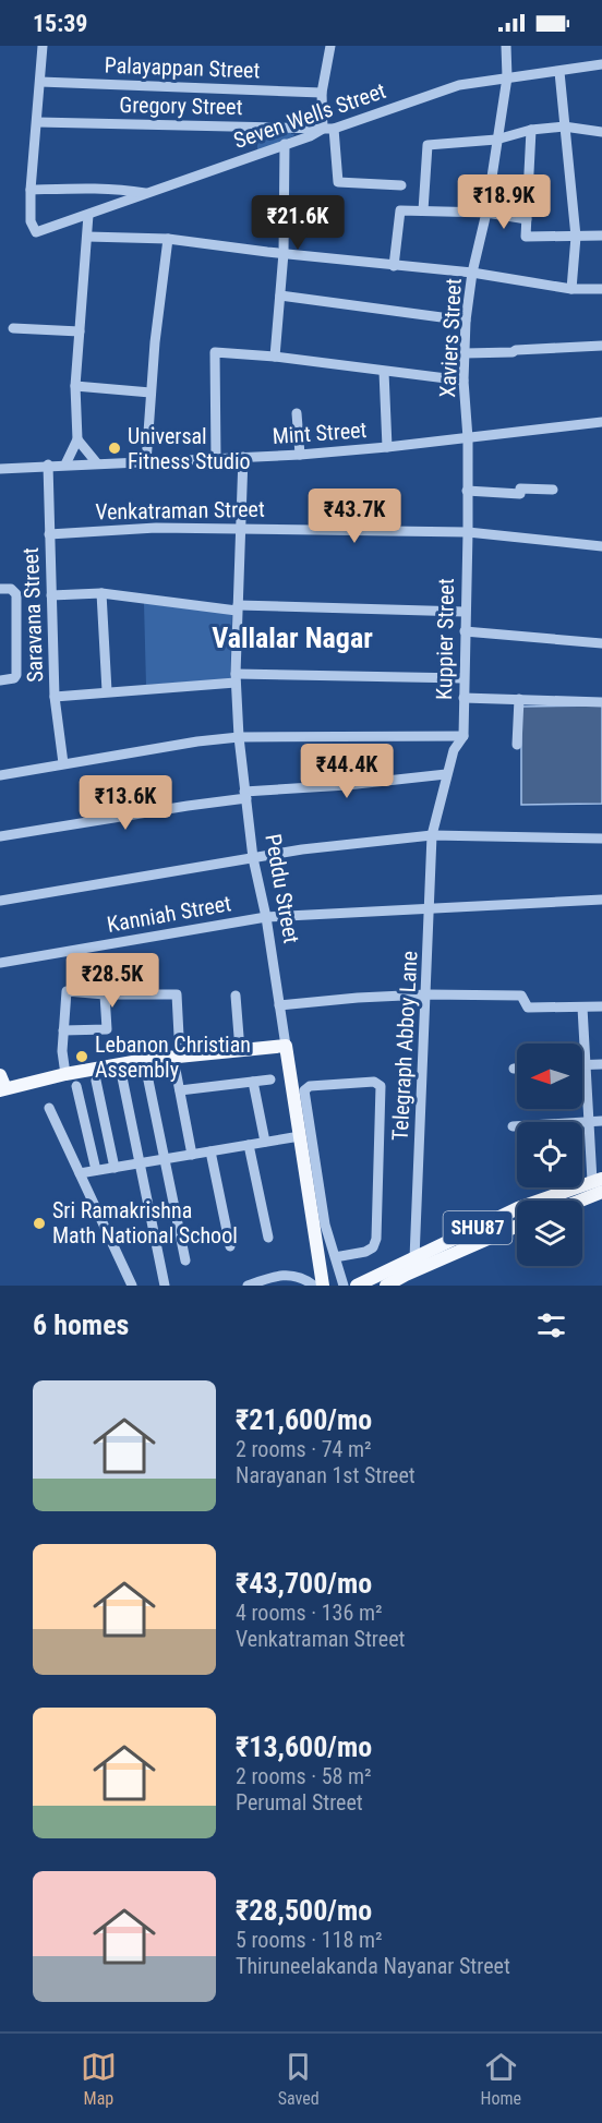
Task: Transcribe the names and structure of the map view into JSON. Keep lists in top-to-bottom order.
{
  "streets": {
    "main road": ["Peddu Street", "SHU87"],
    "street": [
      "Palayappan Street",
      "Gregory Street",
      "Seven Wells Street",
      "Xaviers Street",
      "Mint Street",
      "Venkatraman Street",
      "Saravana Street",
      "Kuppier Street",
      "Kanniah Street",
      "Telegraph Abboy Lane"
    ]
  },
  "crossings": [
    ["Gregory Street", "Seven Wells Street"],
    ["Seven Wells Street", "Xaviers Street"],
    ["Xaviers Street", "Mint Street"],
    ["Xaviers Street", "Kuppier Street"],
    ["Mint Street", "Saravana Street"],
    ["Mint Street", "Kuppier Street"],
    ["Mint Street", "Peddu Street"],
    ["Venkatraman Street", "Saravana Street"],
    ["Venkatraman Street", "Kuppier Street"],
    ["Venkatraman Street", "Peddu Street"],
    ["Kuppier Street", "Telegraph Abboy Lane"],
    ["Peddu Street", "Kanniah Street"],
    ["Kanniah Street", "Telegraph Abboy Lane"],
    ["Telegraph Abboy Lane", "SHU87"]
  ],
  "districts": ["Vallalar Nagar"],
  "places": ["Universal Fitness Studio", "Lebanon Christian Assembly", "Sri Ramakrishna Math National School"],
  "north": "left",
  "page": {
    "status": "15:39",
    "price": [
      "₹18.9K",
      "₹21.6K",
      "₹43.7K",
      "₹44.4K",
      "₹13.6K",
      "₹28.5K"
    ],
    "heading": "6 homes",
    "list": [
      {
        "name": "₹21,600/mo",
        "note": "2 rooms · 74 m² · Narayanan 1st Street"
      },
      {
        "name": "₹43,700/mo",
        "note": "4 rooms · 136 m² · Venkatraman Street"
      },
      {
        "name": "₹13,600/mo",
        "note": "2 rooms · 58 m² · Perumal Street"
      },
      {
        "name": "₹28,500/mo",
        "note": "5 rooms · 118 m² · Thiruneelakanda Nayanar Street"
      }
    ],
    "tabs": ["Map", "Saved", "Home"]
  }
}
